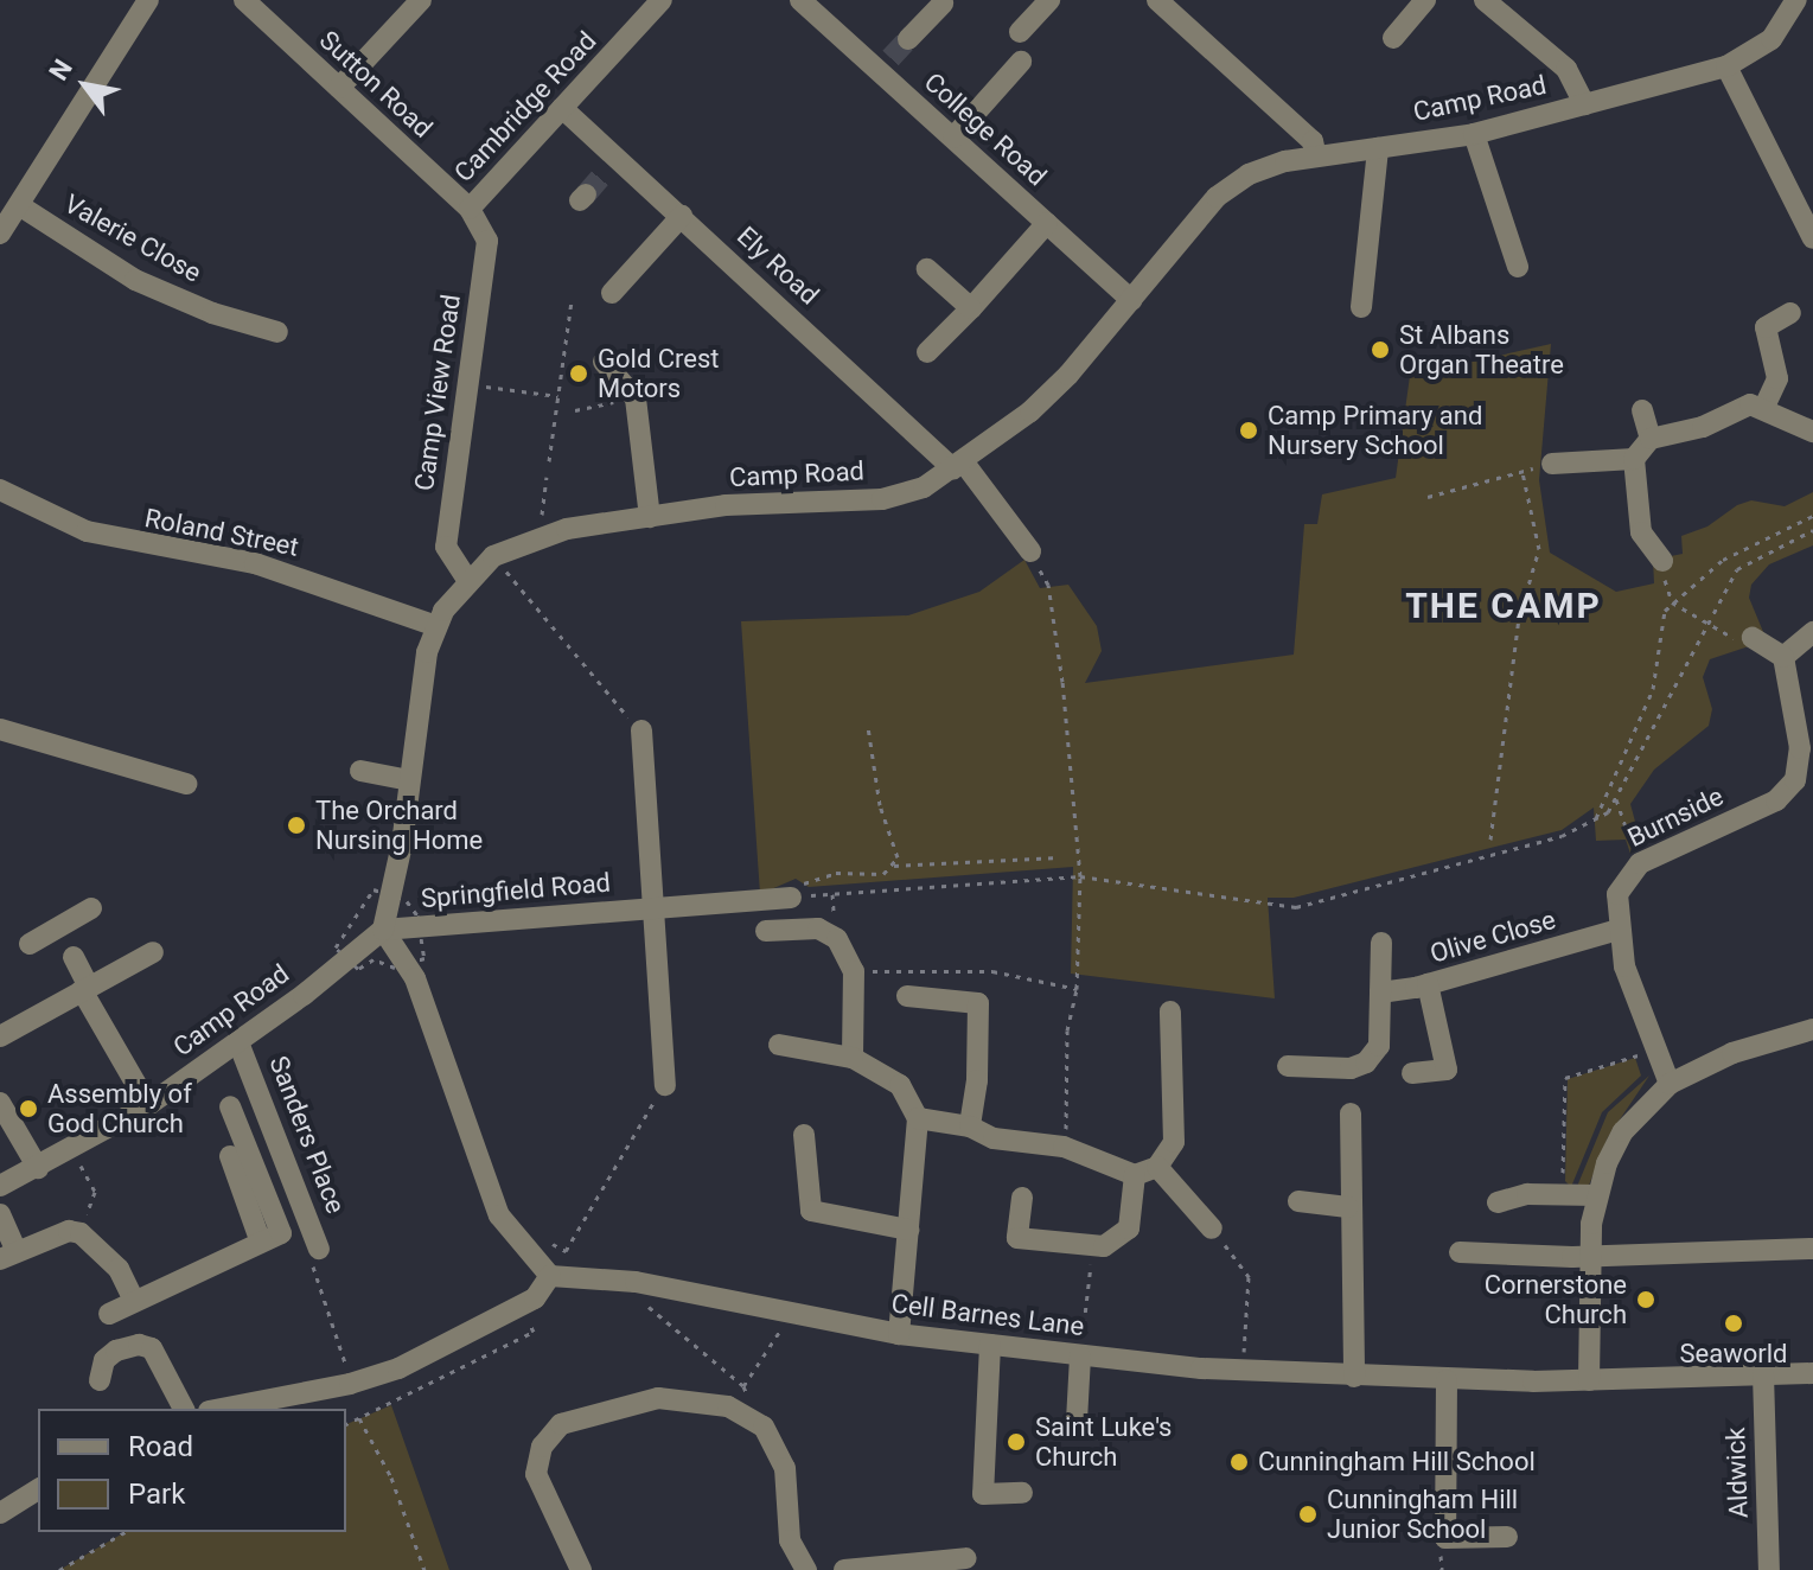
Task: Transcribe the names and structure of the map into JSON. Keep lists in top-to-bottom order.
{
  "streets": {
    "street": [
      "Sutton Road",
      "Camp Road",
      "Cambridge Road",
      "College Road",
      "Valerie Close",
      "Ely Road",
      "Camp View Road",
      "Roland Street",
      "Burnside",
      "Springfield Road",
      "Olive Close",
      "Sanders Place",
      "Cell Barnes Lane",
      "Aldwick"
    ]
  },
  "crossings": [
    ["Sutton Road", "Cambridge Road"],
    ["Sutton Road", "Camp View Road"],
    ["Camp Road", "College Road"],
    ["Camp Road", "Ely Road"],
    ["Camp Road", "Camp View Road"],
    ["Camp Road", "Roland Street"],
    ["Camp Road", "Springfield Road"],
    ["Camp Road", "Sanders Place"],
    ["Cambridge Road", "Ely Road"],
    ["Cambridge Road", "Camp View Road"],
    ["Burnside", "Olive Close"],
    ["Cell Barnes Lane", "Aldwick"]
  ],
  "districts": ["THE CAMP"],
  "places": [
    "St Albans Organ Theatre",
    "Gold Crest Motors",
    "Camp Primary and Nursery School",
    "The Orchard Nursing Home",
    "Assembly of God Church",
    "Cornerstone Church",
    "Seaworld",
    "Saint Luke's Church",
    "Cunningham Hill School",
    "Cunningham Hill Junior School"
  ],
  "legend": ["Road", "Park"],
  "north": "top left"
}
